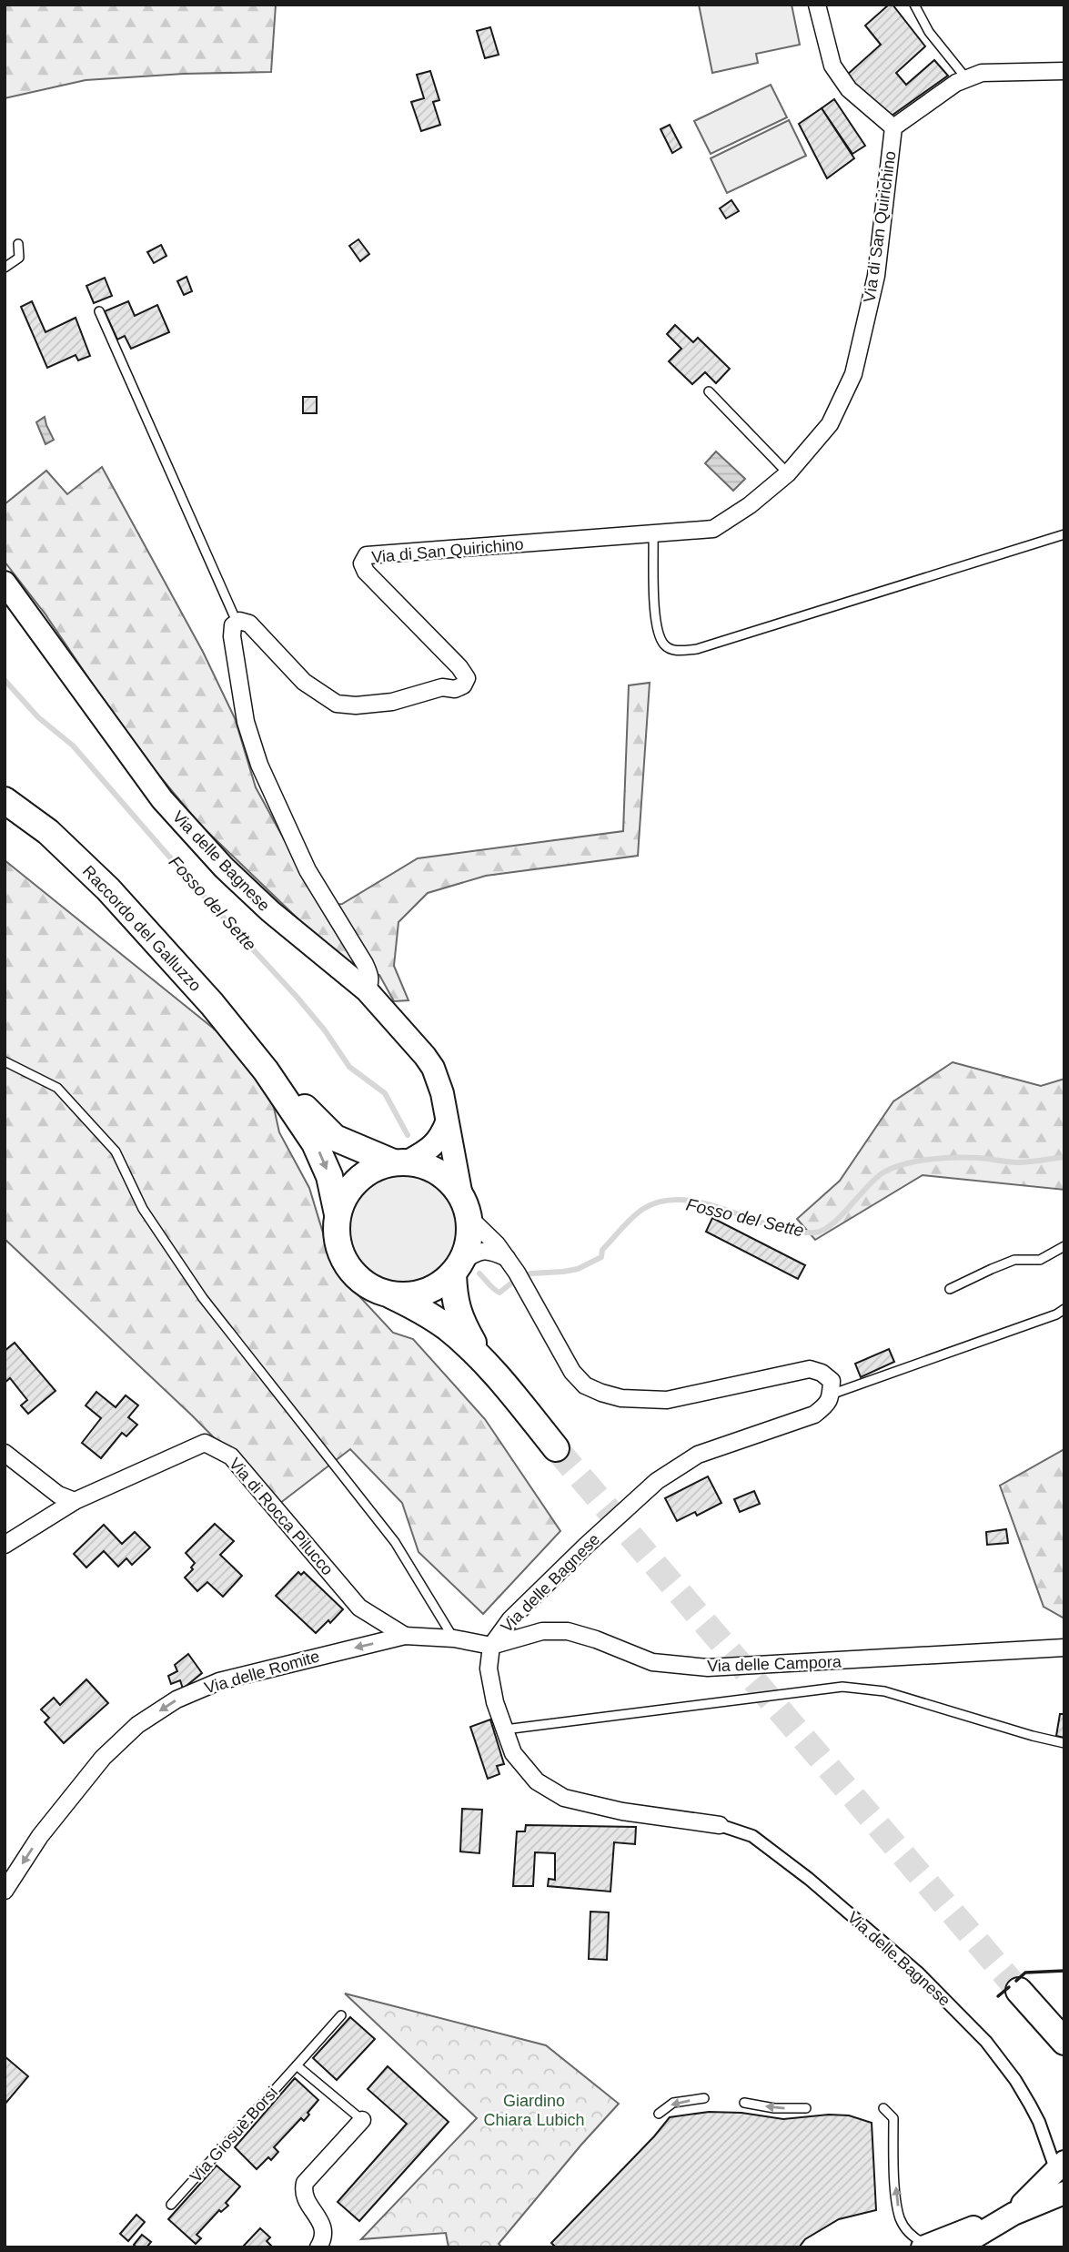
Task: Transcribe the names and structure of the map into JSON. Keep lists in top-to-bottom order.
{
  "streets": {
    "main road": ["Via delle Bagnese", "Raccordo del Galluzzo"],
    "street": [
      "Via di San Quirichino",
      "Via di Rocca Pilucco",
      "Via delle Campora",
      "Via delle Romite"
    ],
    "lane": ["Via Giosuè Borsi"]
  },
  "crossings": [
    ["Via delle Bagnese", "Raccordo del Galluzzo"],
    ["Via delle Bagnese", "Via delle Campora"],
    ["Via delle Bagnese", "Via delle Romite"],
    ["Via di Rocca Pilucco", "Via delle Romite"],
    ["Via delle Campora", "Via delle Romite"]
  ],
  "one_way": ["Via delle Romite"],
  "water": ["Fosso del Sette"],
  "parks": ["Giardino Chiara Lubich"]
}
